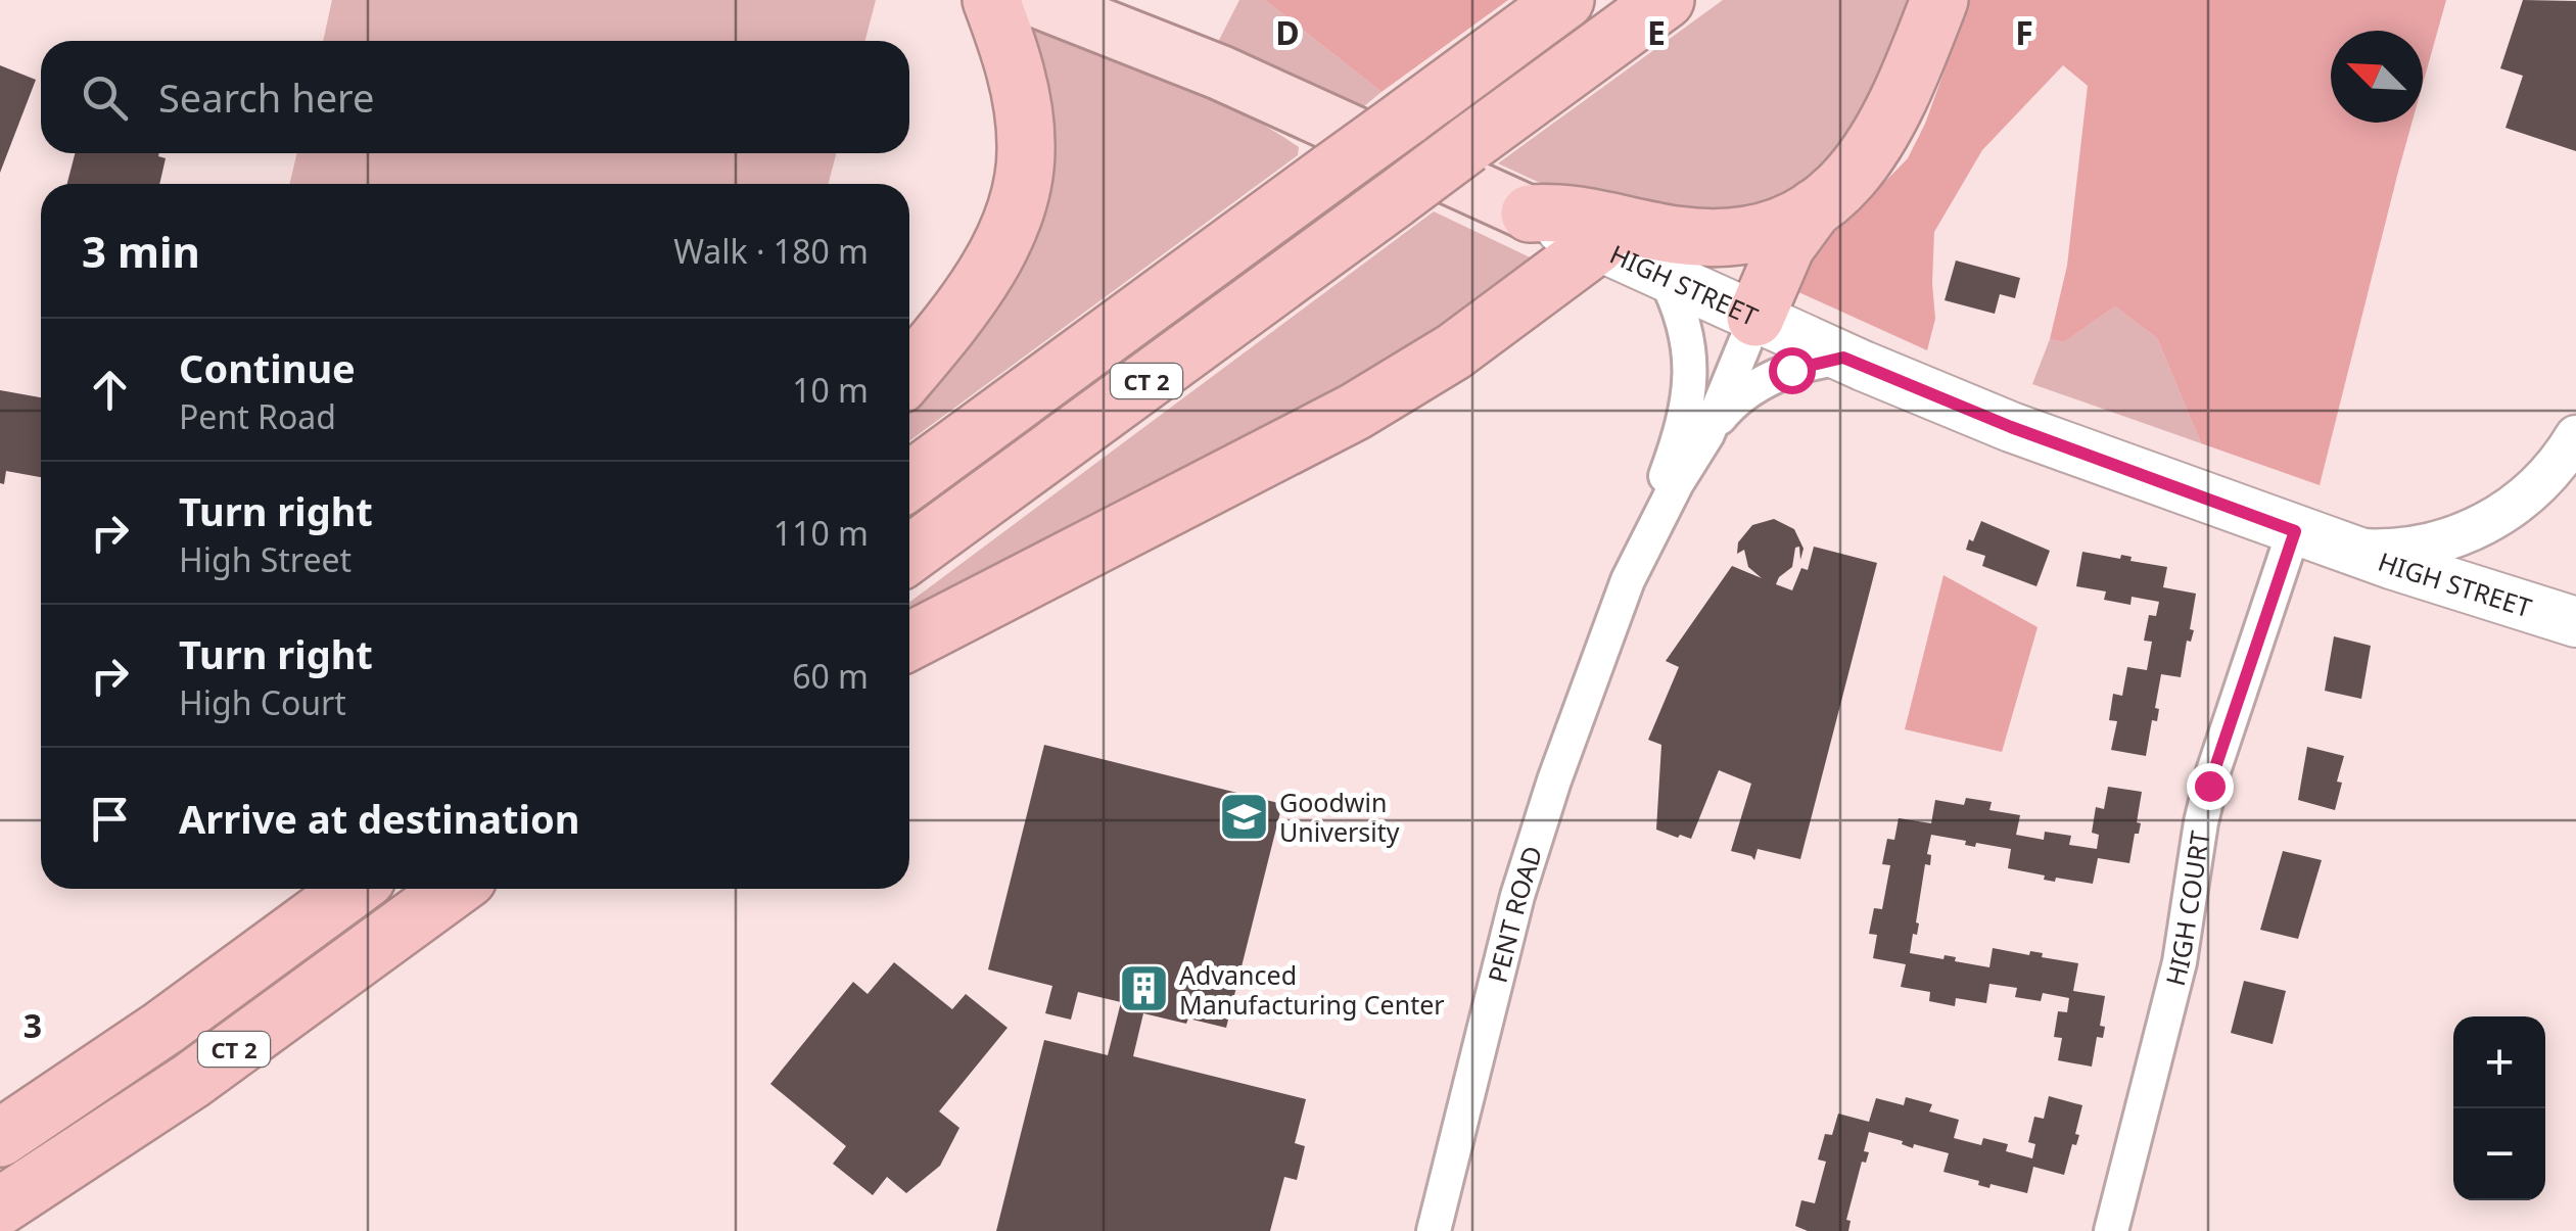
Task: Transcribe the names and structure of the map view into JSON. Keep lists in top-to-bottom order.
{
  "streets": {
    "highway": ["CT 2"],
    "main road": ["HIGH STREET"],
    "street": ["HIGH COURT", "PENT ROAD"]
  },
  "crossings": [
    ["HIGH STREET", "HIGH COURT"],
    ["HIGH STREET", "PENT ROAD"]
  ],
  "places": {
    "school or university": ["Goodwin University"],
    "building": ["Advanced Manufacturing Center"]
  },
  "north": "top left",
  "page": {
    "search": "Search here",
    "heading": ["3 min", "Walk · 180 m"],
    "list": [
      ["Continue", "Pent Road", "10 m"],
      ["Turn right", "High Street", "110 m"],
      ["Turn right", "High Court", "60 m"],
      "Arrive at destination"
    ],
    "map_buttons": ["+", "−"]
  },
  "grid": {
    "columns": ["D", "E", "F"],
    "rows": ["3"]
  }
}
